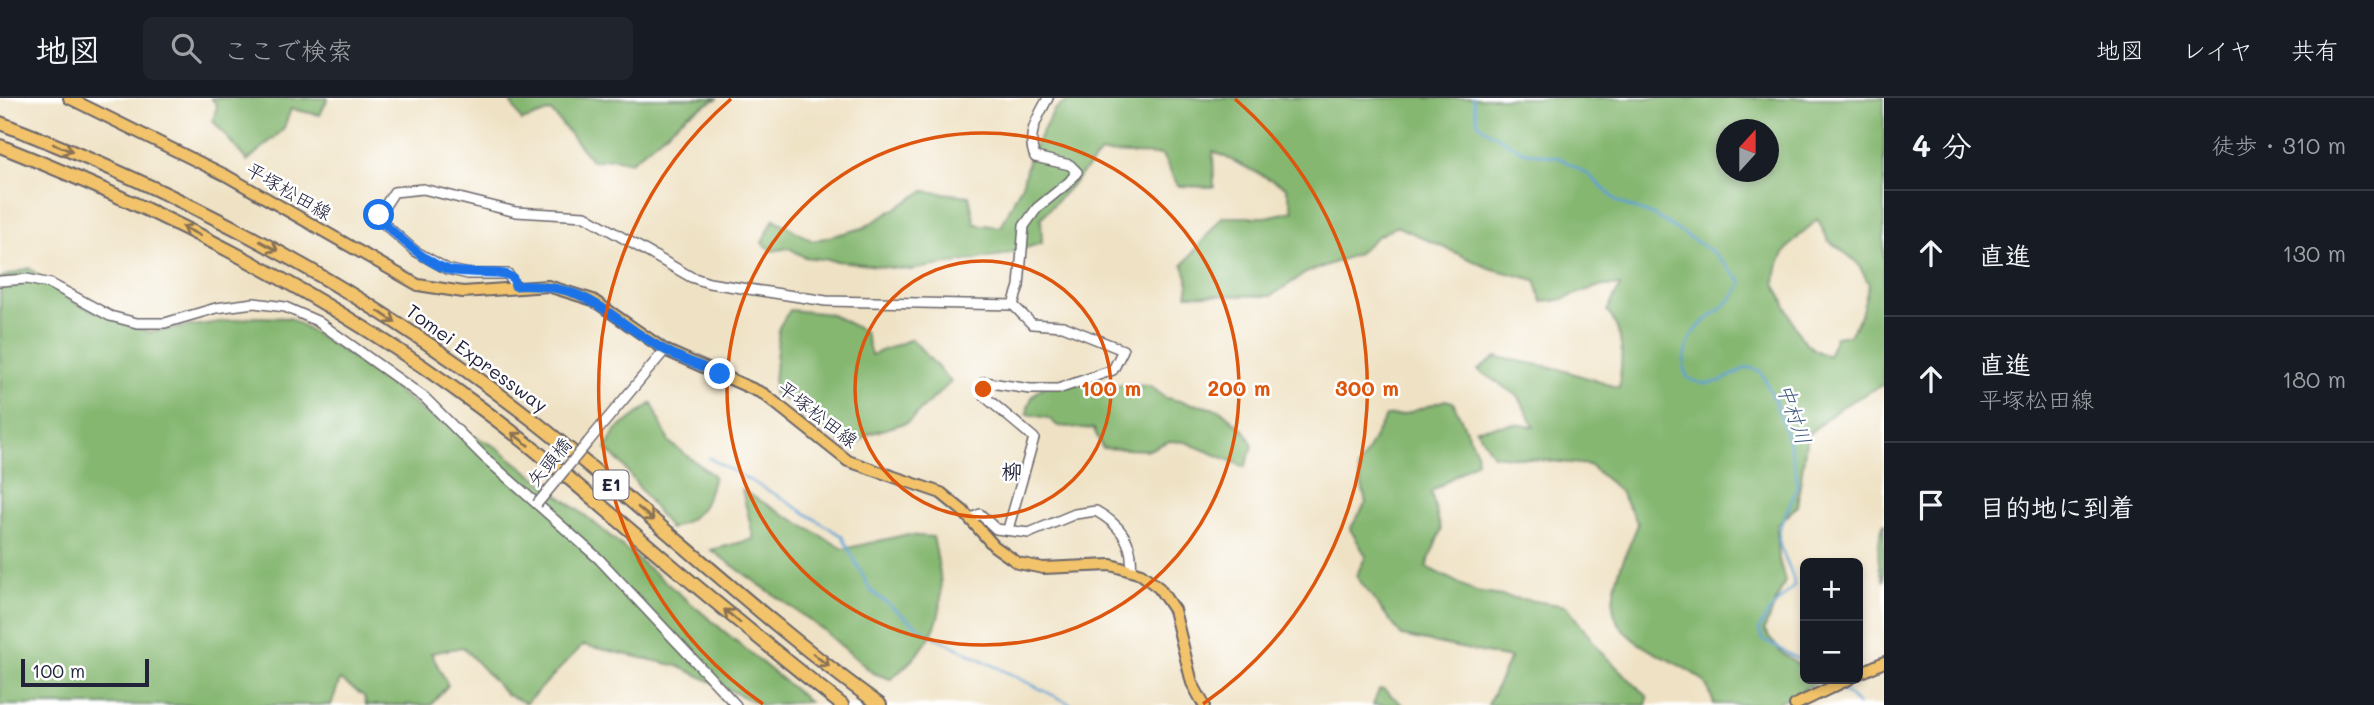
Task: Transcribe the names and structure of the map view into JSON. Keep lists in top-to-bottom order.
{
  "streets": {
    "highway": ["Tomei Expressway", "E1"],
    "main road": ["平塚松田線"],
    "street": ["矢頭橋"]
  },
  "crossings": [
    ["平塚松田線", "矢頭橋"]
  ],
  "districts": ["柳"],
  "water": ["中村川"],
  "scale_bar": "100 m",
  "north": "top",
  "page": {
    "header": "地図",
    "search": "ここで検索",
    "nav": ["地図", "レイヤ", "共有"],
    "heading": ["4 分", "徒歩 · 310 m"],
    "list": [
      ["直進", "130 m"],
      ["直進", "平塚松田線", "180 m"],
      "目的地に到着"
    ],
    "map_buttons": ["+", "−"],
    "scale": "100 m"
  },
  "rings": ["100 m", "200 m", "300 m"]
}
